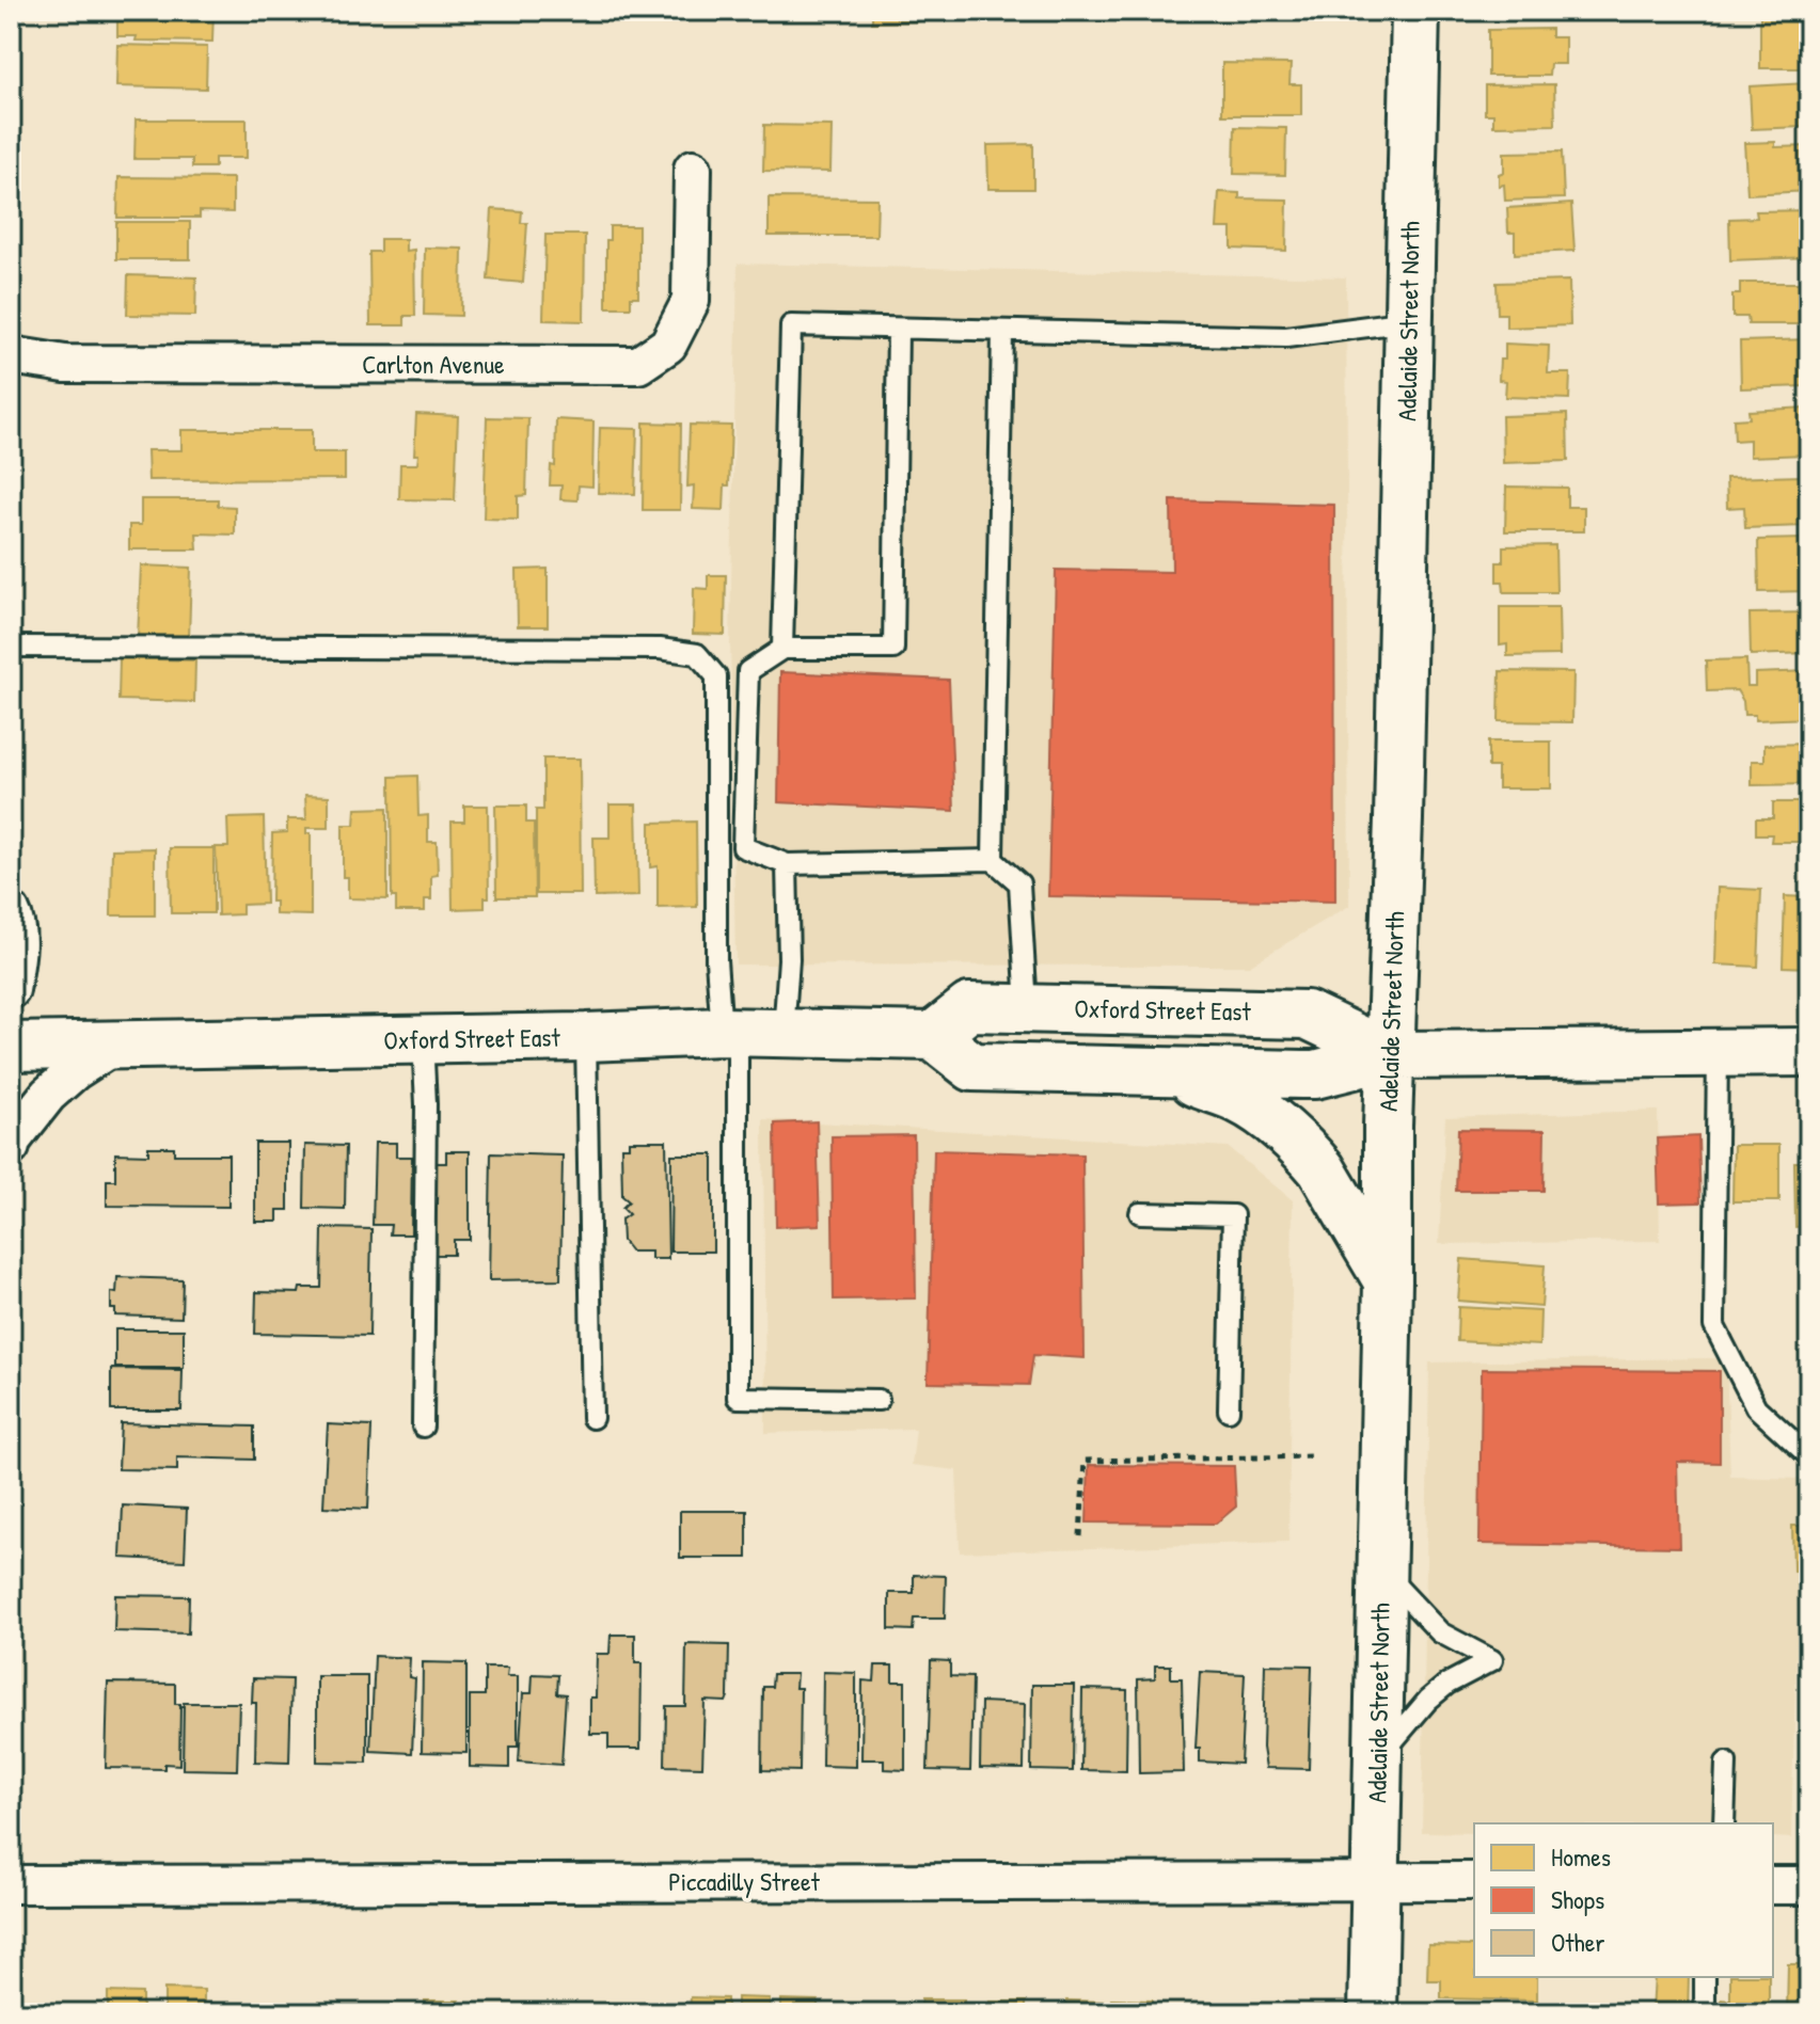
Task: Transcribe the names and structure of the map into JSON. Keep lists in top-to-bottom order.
{
  "streets": {
    "main road": ["Adelaide Street North", "Oxford Street East"],
    "street": ["Carlton Avenue", "Piccadilly Street"]
  },
  "crossings": [
    ["Adelaide Street North", "Oxford Street East"],
    ["Adelaide Street North", "Piccadilly Street"]
  ],
  "legend": ["Homes", "Shops", "Other"]
}
